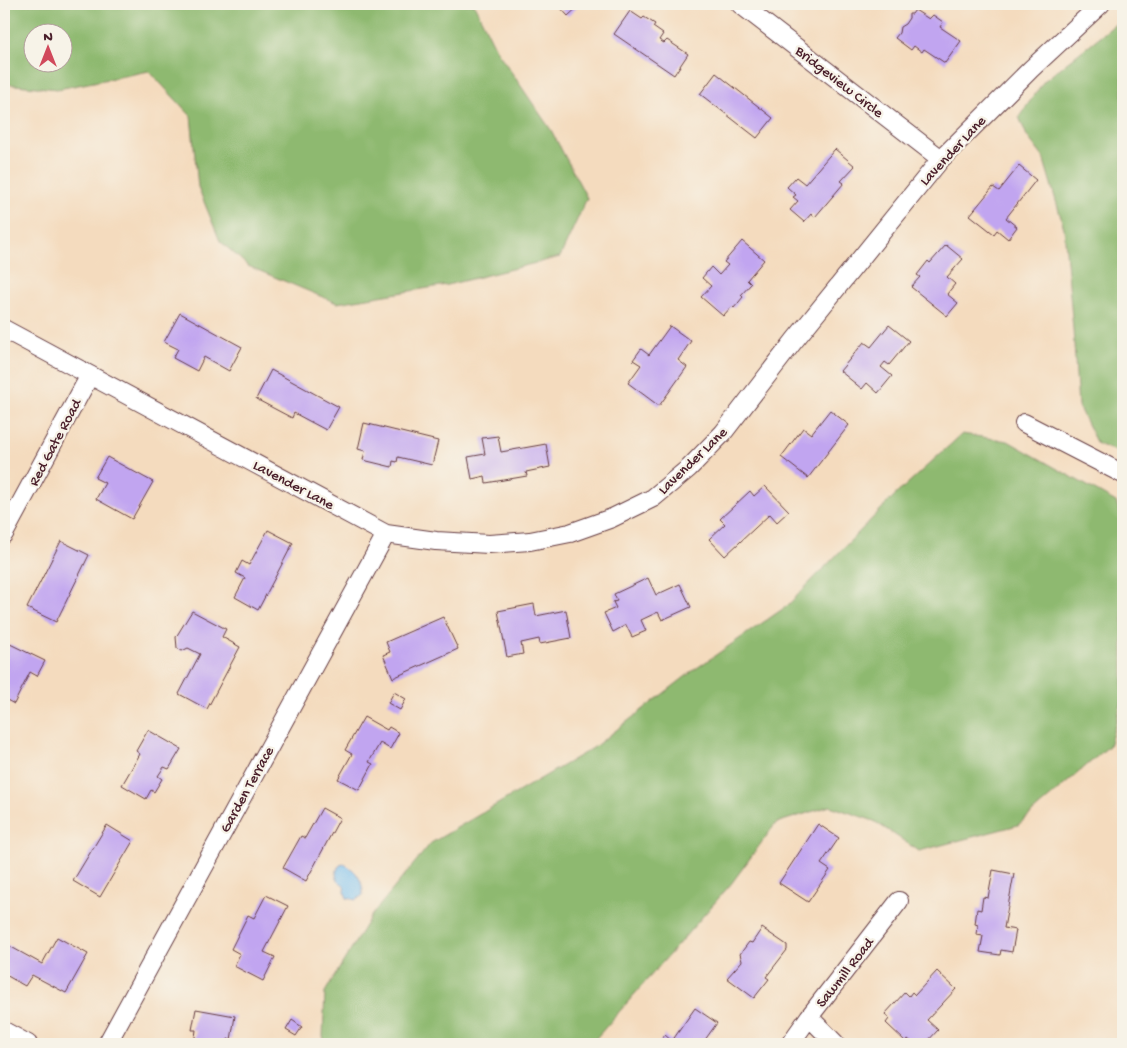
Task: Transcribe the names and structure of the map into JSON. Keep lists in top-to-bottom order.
{
  "streets": {
    "street": [
      "Bridgeview Circle",
      "Lavender Lane",
      "Red Gate Road",
      "Garden Terrace",
      "Sawmill Road"
    ]
  },
  "crossings": [
    ["Bridgeview Circle", "Lavender Lane"],
    ["Lavender Lane", "Red Gate Road"],
    ["Lavender Lane", "Garden Terrace"]
  ],
  "north": "top"
}
